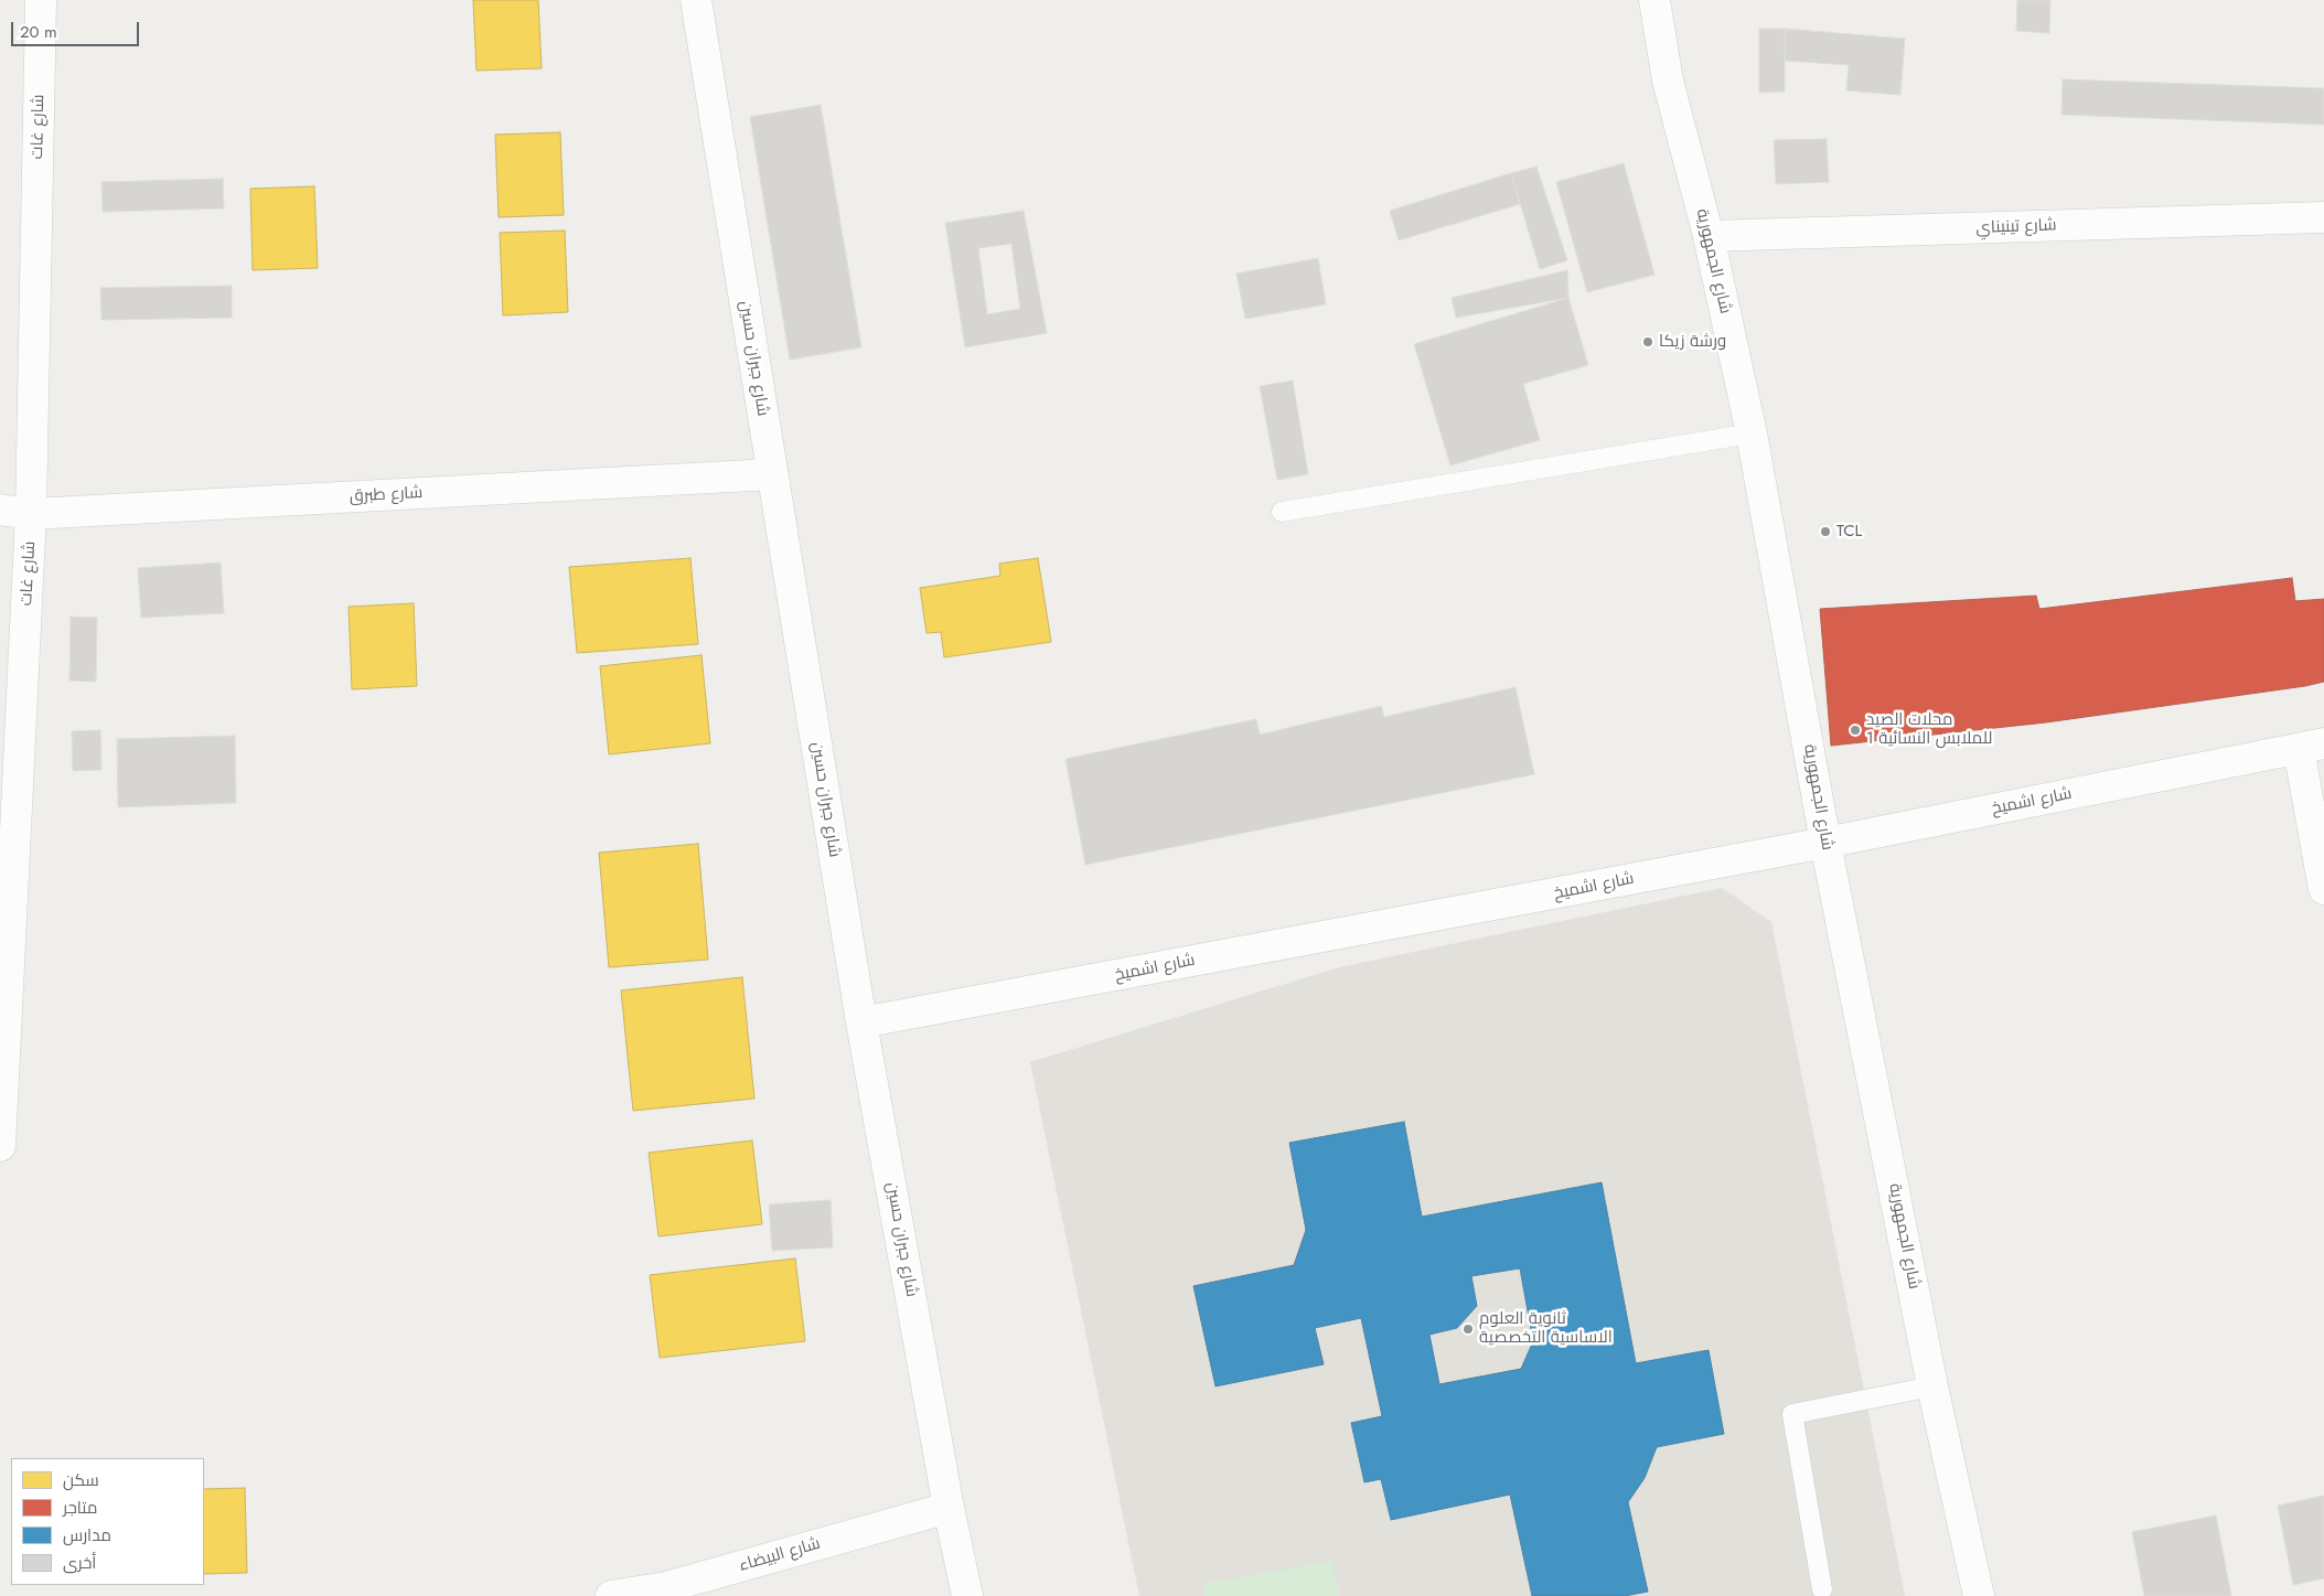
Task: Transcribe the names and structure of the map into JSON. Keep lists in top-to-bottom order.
{
  "streets": {
    "street": [
      "شارع غات",
      "شارع تينيناي",
      "شارع الجمهورية",
      "شارع جبران حسين",
      "شارع طبرق",
      "شارع اشميخ",
      "شارع البيضاء"
    ]
  },
  "crossings": [
    ["شارع غات", "شارع طبرق"],
    ["شارع تينيناي", "شارع الجمهورية"],
    ["شارع الجمهورية", "شارع اشميخ"],
    ["شارع جبران حسين", "شارع طبرق"],
    ["شارع جبران حسين", "شارع اشميخ"],
    ["شارع جبران حسين", "شارع البيضاء"]
  ],
  "places": [
    "ورشة زيكا",
    "TCL",
    "محلات الصيد للملابس النسائية 1",
    "ثانوية العلوم الاساسية التخصصية"
  ],
  "legend": [
    "سكن",
    "متاجر",
    "مدارس",
    "أخرى"
  ],
  "scale_bar": "20 m"
}
